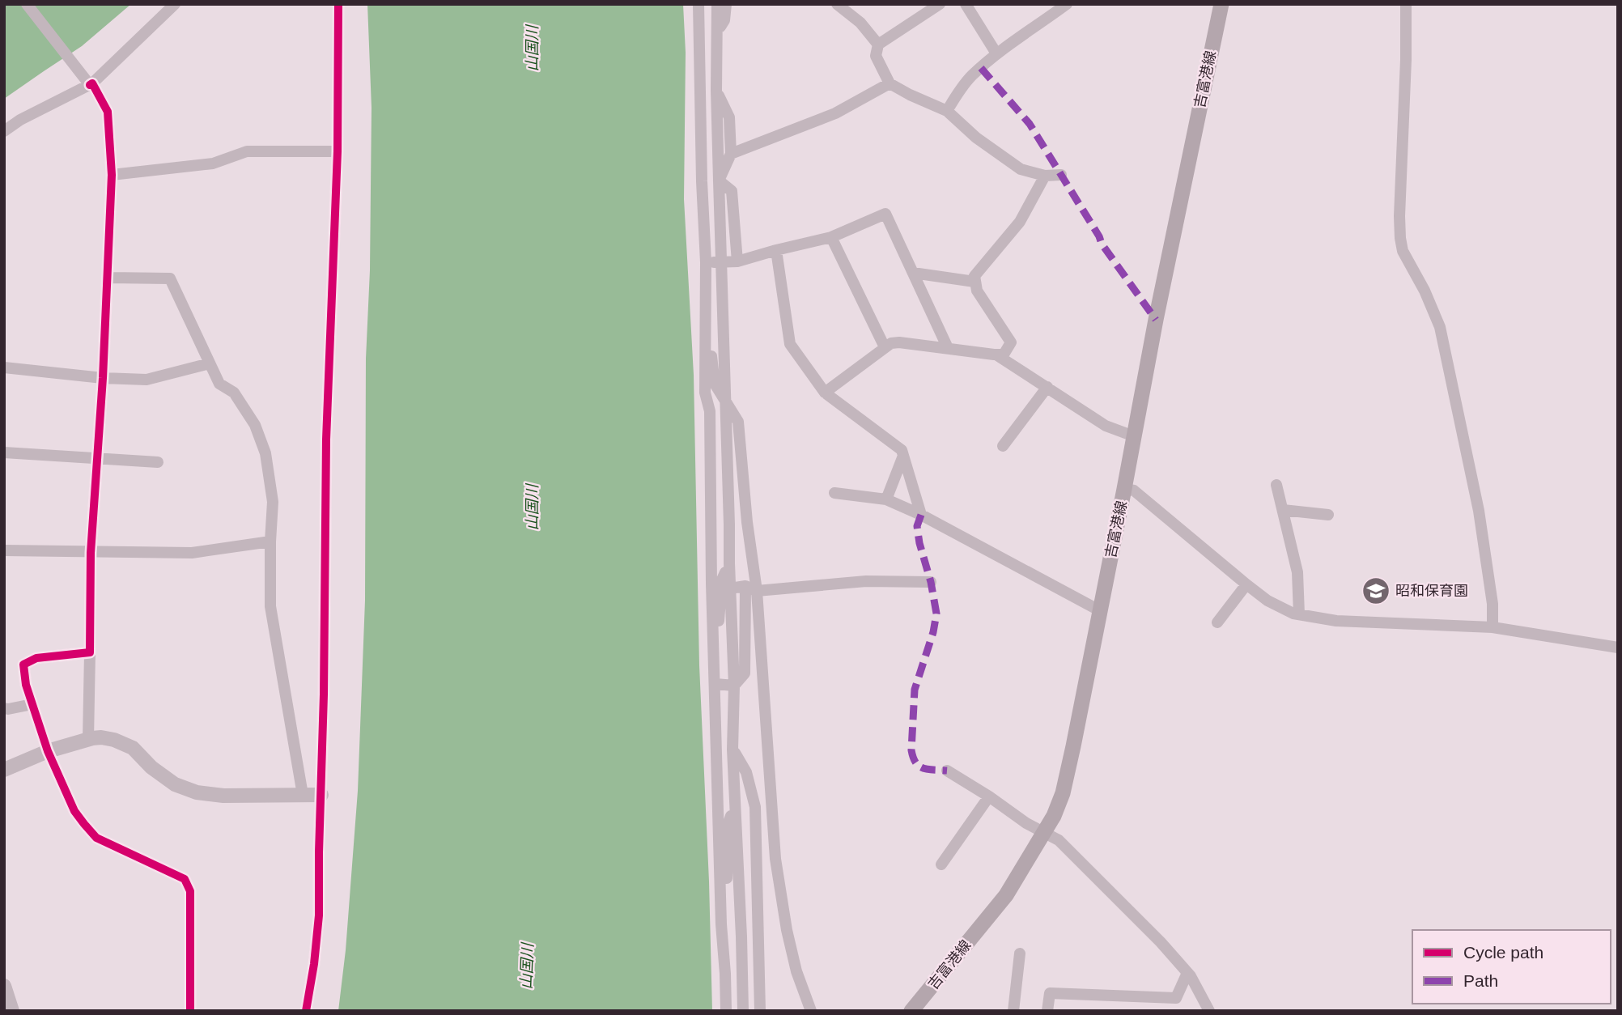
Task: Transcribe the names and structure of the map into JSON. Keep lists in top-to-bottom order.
{
  "streets": {
    "main road": ["吉富港線"]
  },
  "water": ["山国川"],
  "places": {
    "school or university": ["昭和保育園"]
  },
  "legend": ["Cycle path", "Path"]
}
